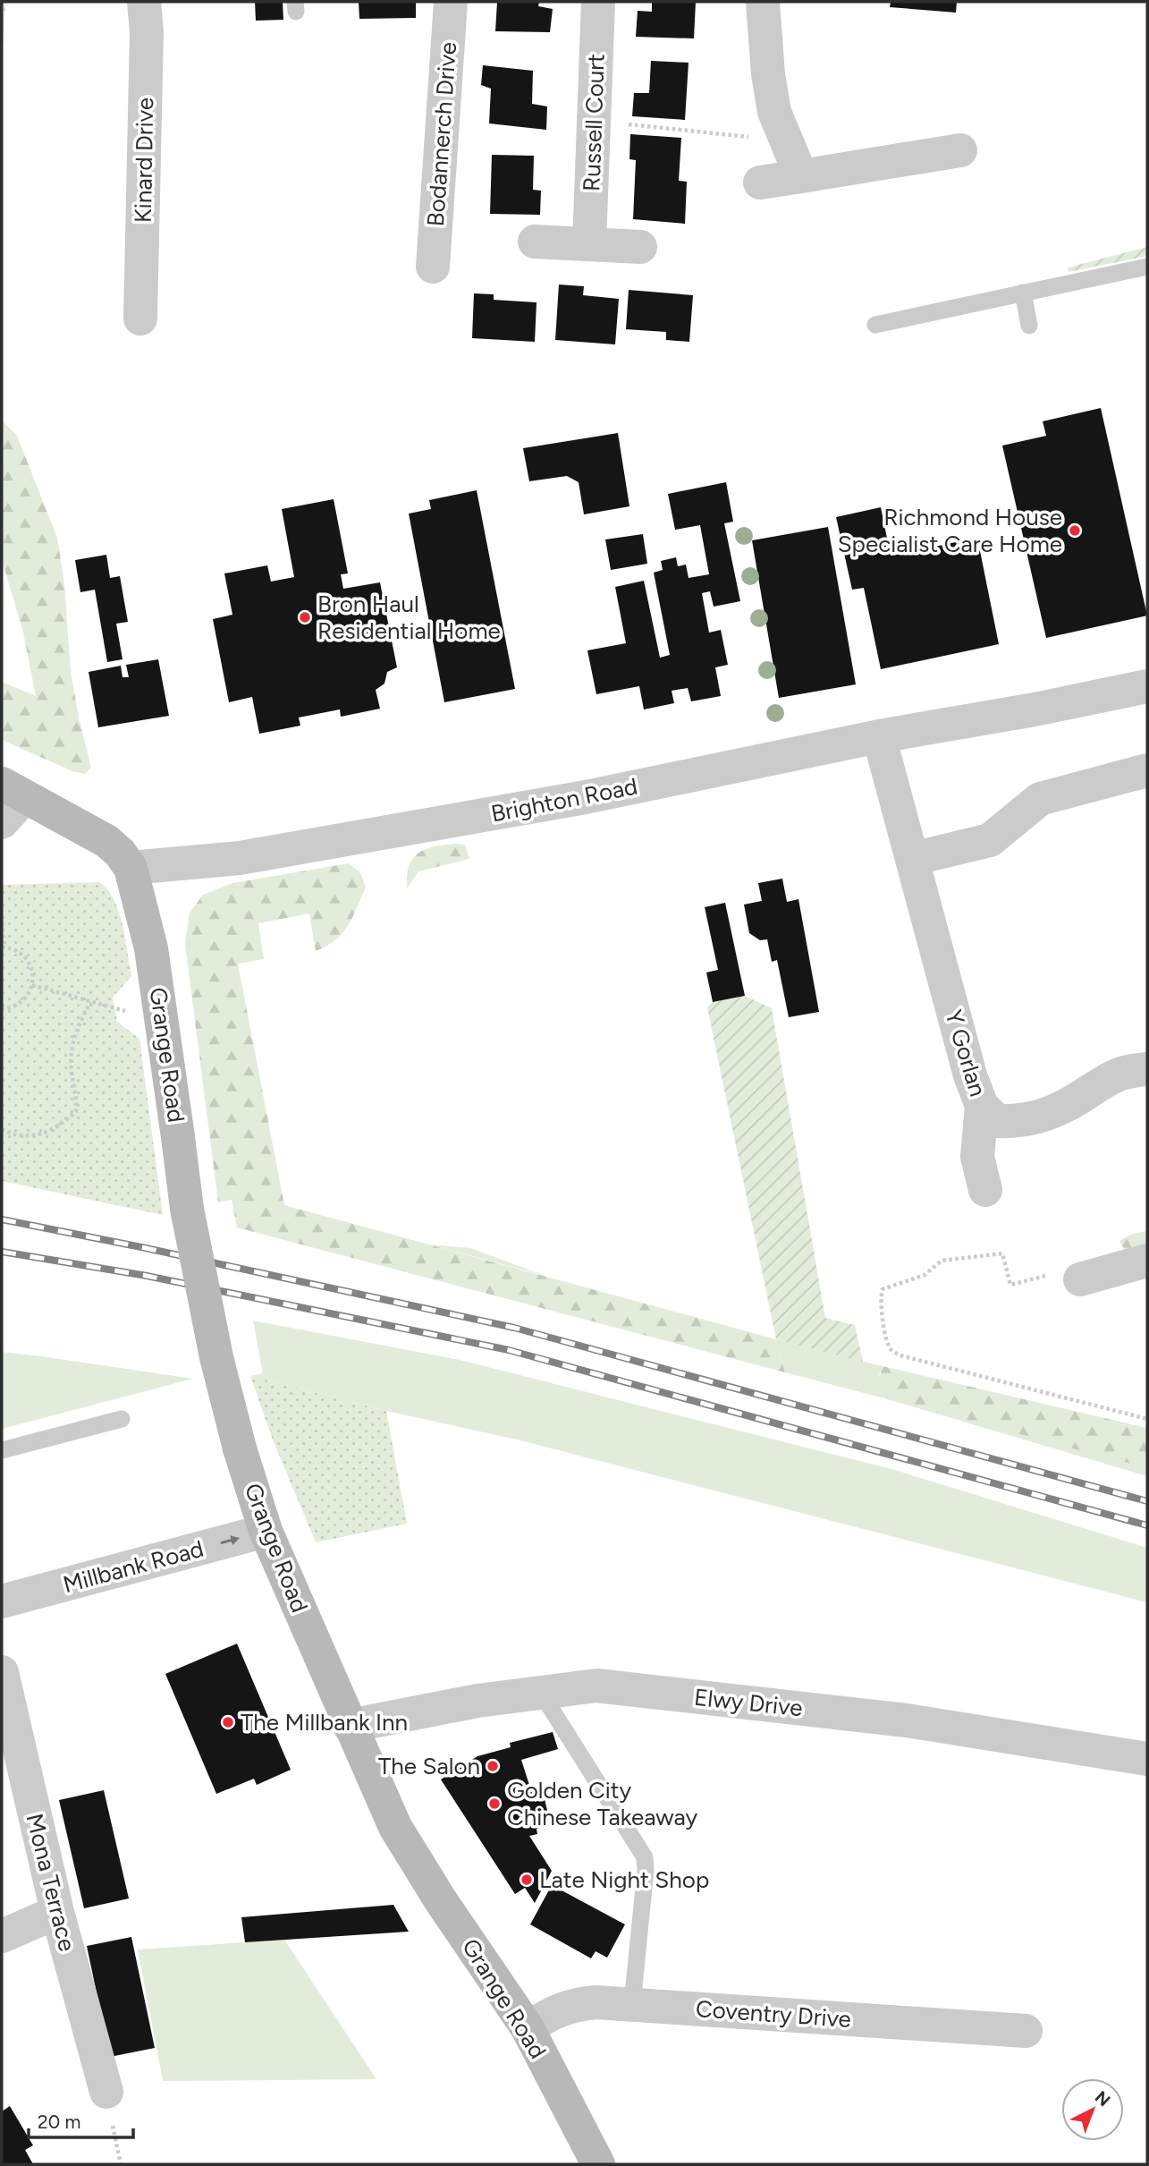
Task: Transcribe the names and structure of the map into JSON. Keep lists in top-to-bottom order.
{
  "streets": {
    "main road": ["Grange Road"],
    "street": [
      "Russell Court",
      "Bodannerch Drive",
      "Kinard Drive",
      "Brighton Road",
      "Y Gorlan",
      "Millbank Road",
      "Elwy Drive",
      "Mona Terrace",
      "Coventry Drive"
    ]
  },
  "crossings": [
    ["Brighton Road", "Y Gorlan"],
    ["Brighton Road", "Grange Road"],
    ["Grange Road", "Millbank Road"],
    ["Grange Road", "Elwy Drive"],
    ["Grange Road", "Coventry Drive"]
  ],
  "one_way": ["Millbank Road"],
  "places": [
    "Richmond House Specialist Care Home",
    "Bron Haul Residential Home",
    "The Millbank Inn",
    "The Salon",
    "Golden City Chinese Takeaway",
    "Late Night Shop"
  ],
  "scale_bar": "20 m",
  "north": "top right"
}
